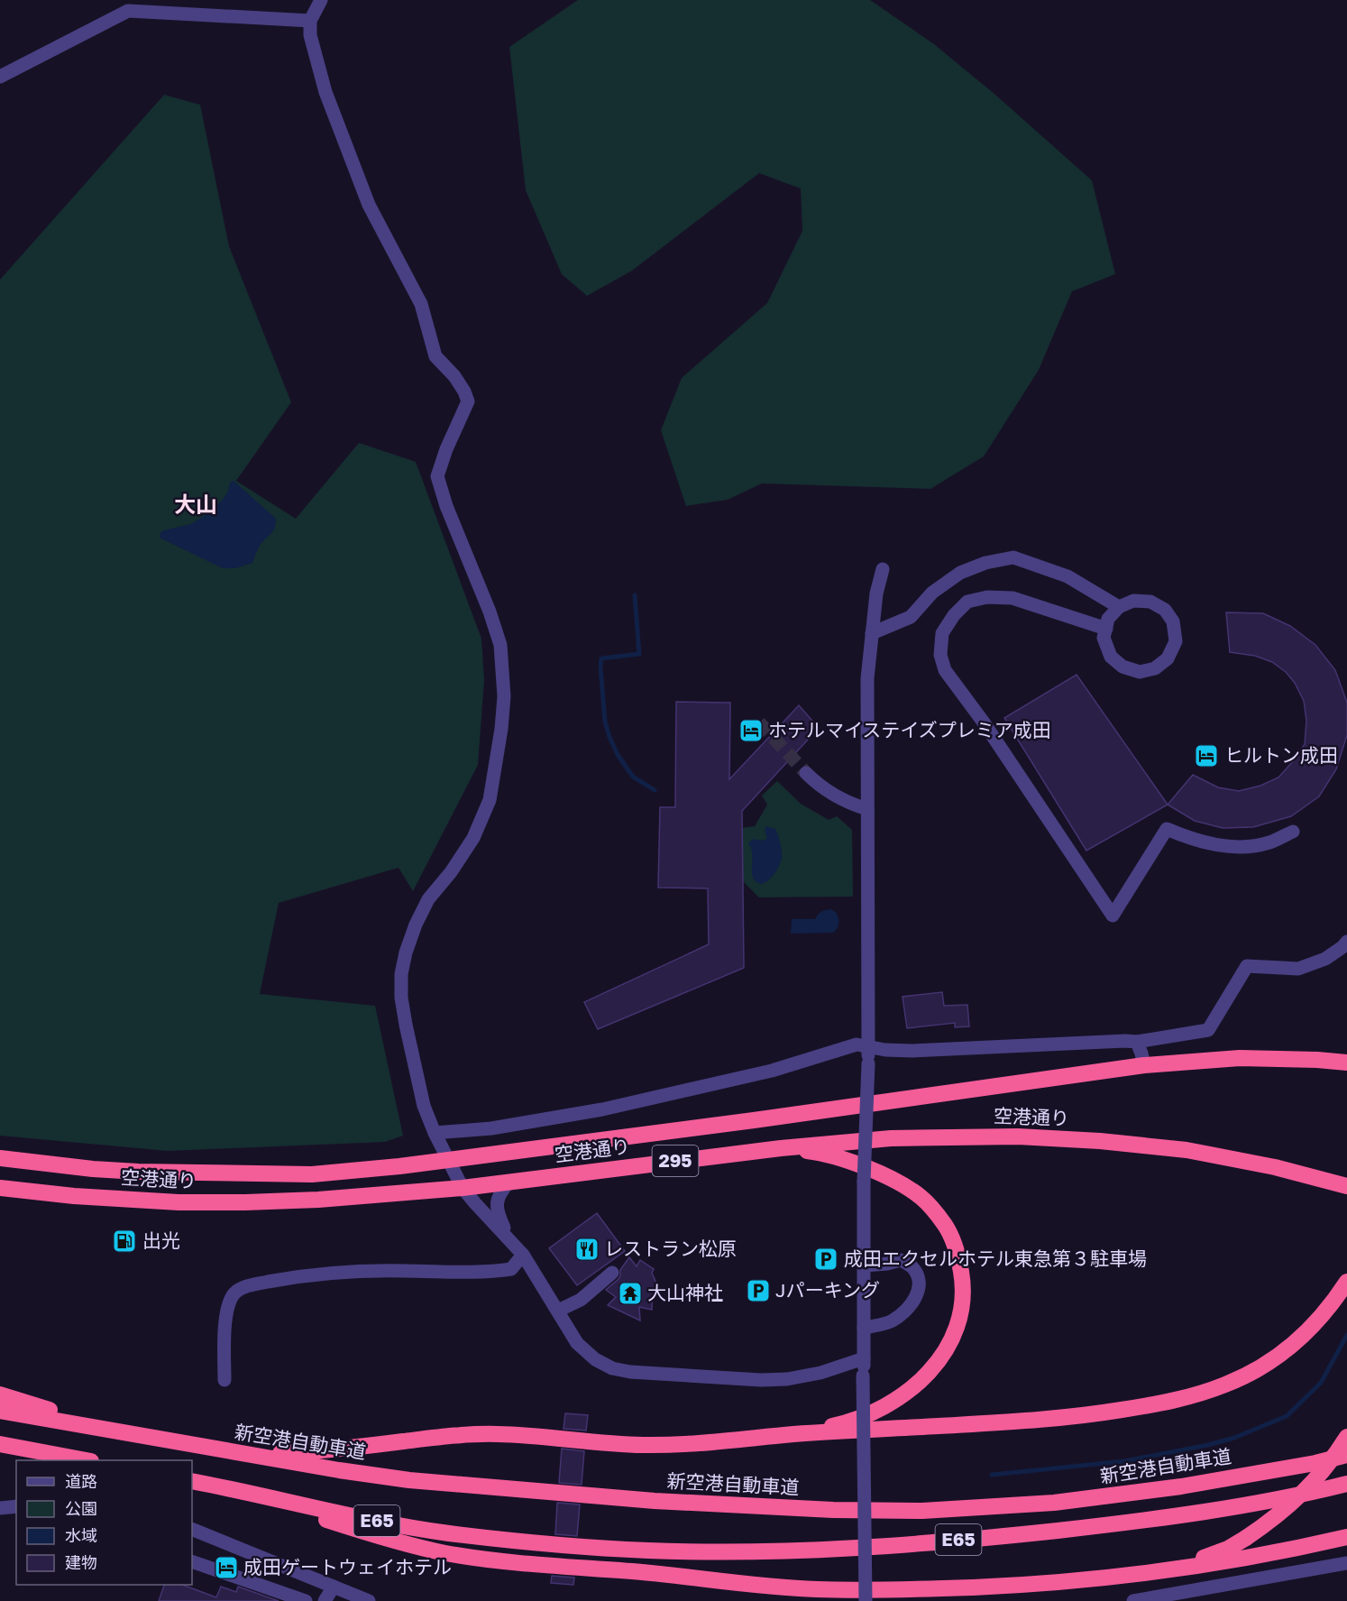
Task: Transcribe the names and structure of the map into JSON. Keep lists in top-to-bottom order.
{
  "streets": {
    "highway": [
      "空港通り",
      "295",
      "新空港自動車道",
      "E65"
    ]
  },
  "districts": ["大山"],
  "places": {
    "hotel": ["ホテルマイステイズプレミア成田", "ヒルトン成田", "成田ゲートウェイホテル"],
    "fuel station": ["出光"],
    "restaurant": ["レストラン松原"],
    "parking": ["成田エクセルホテル東急第３駐車場", "Jパーキング"],
    "temple": ["大山神社"]
  },
  "legend": [
    "道路",
    "公園",
    "水域",
    "建物"
  ]
}
